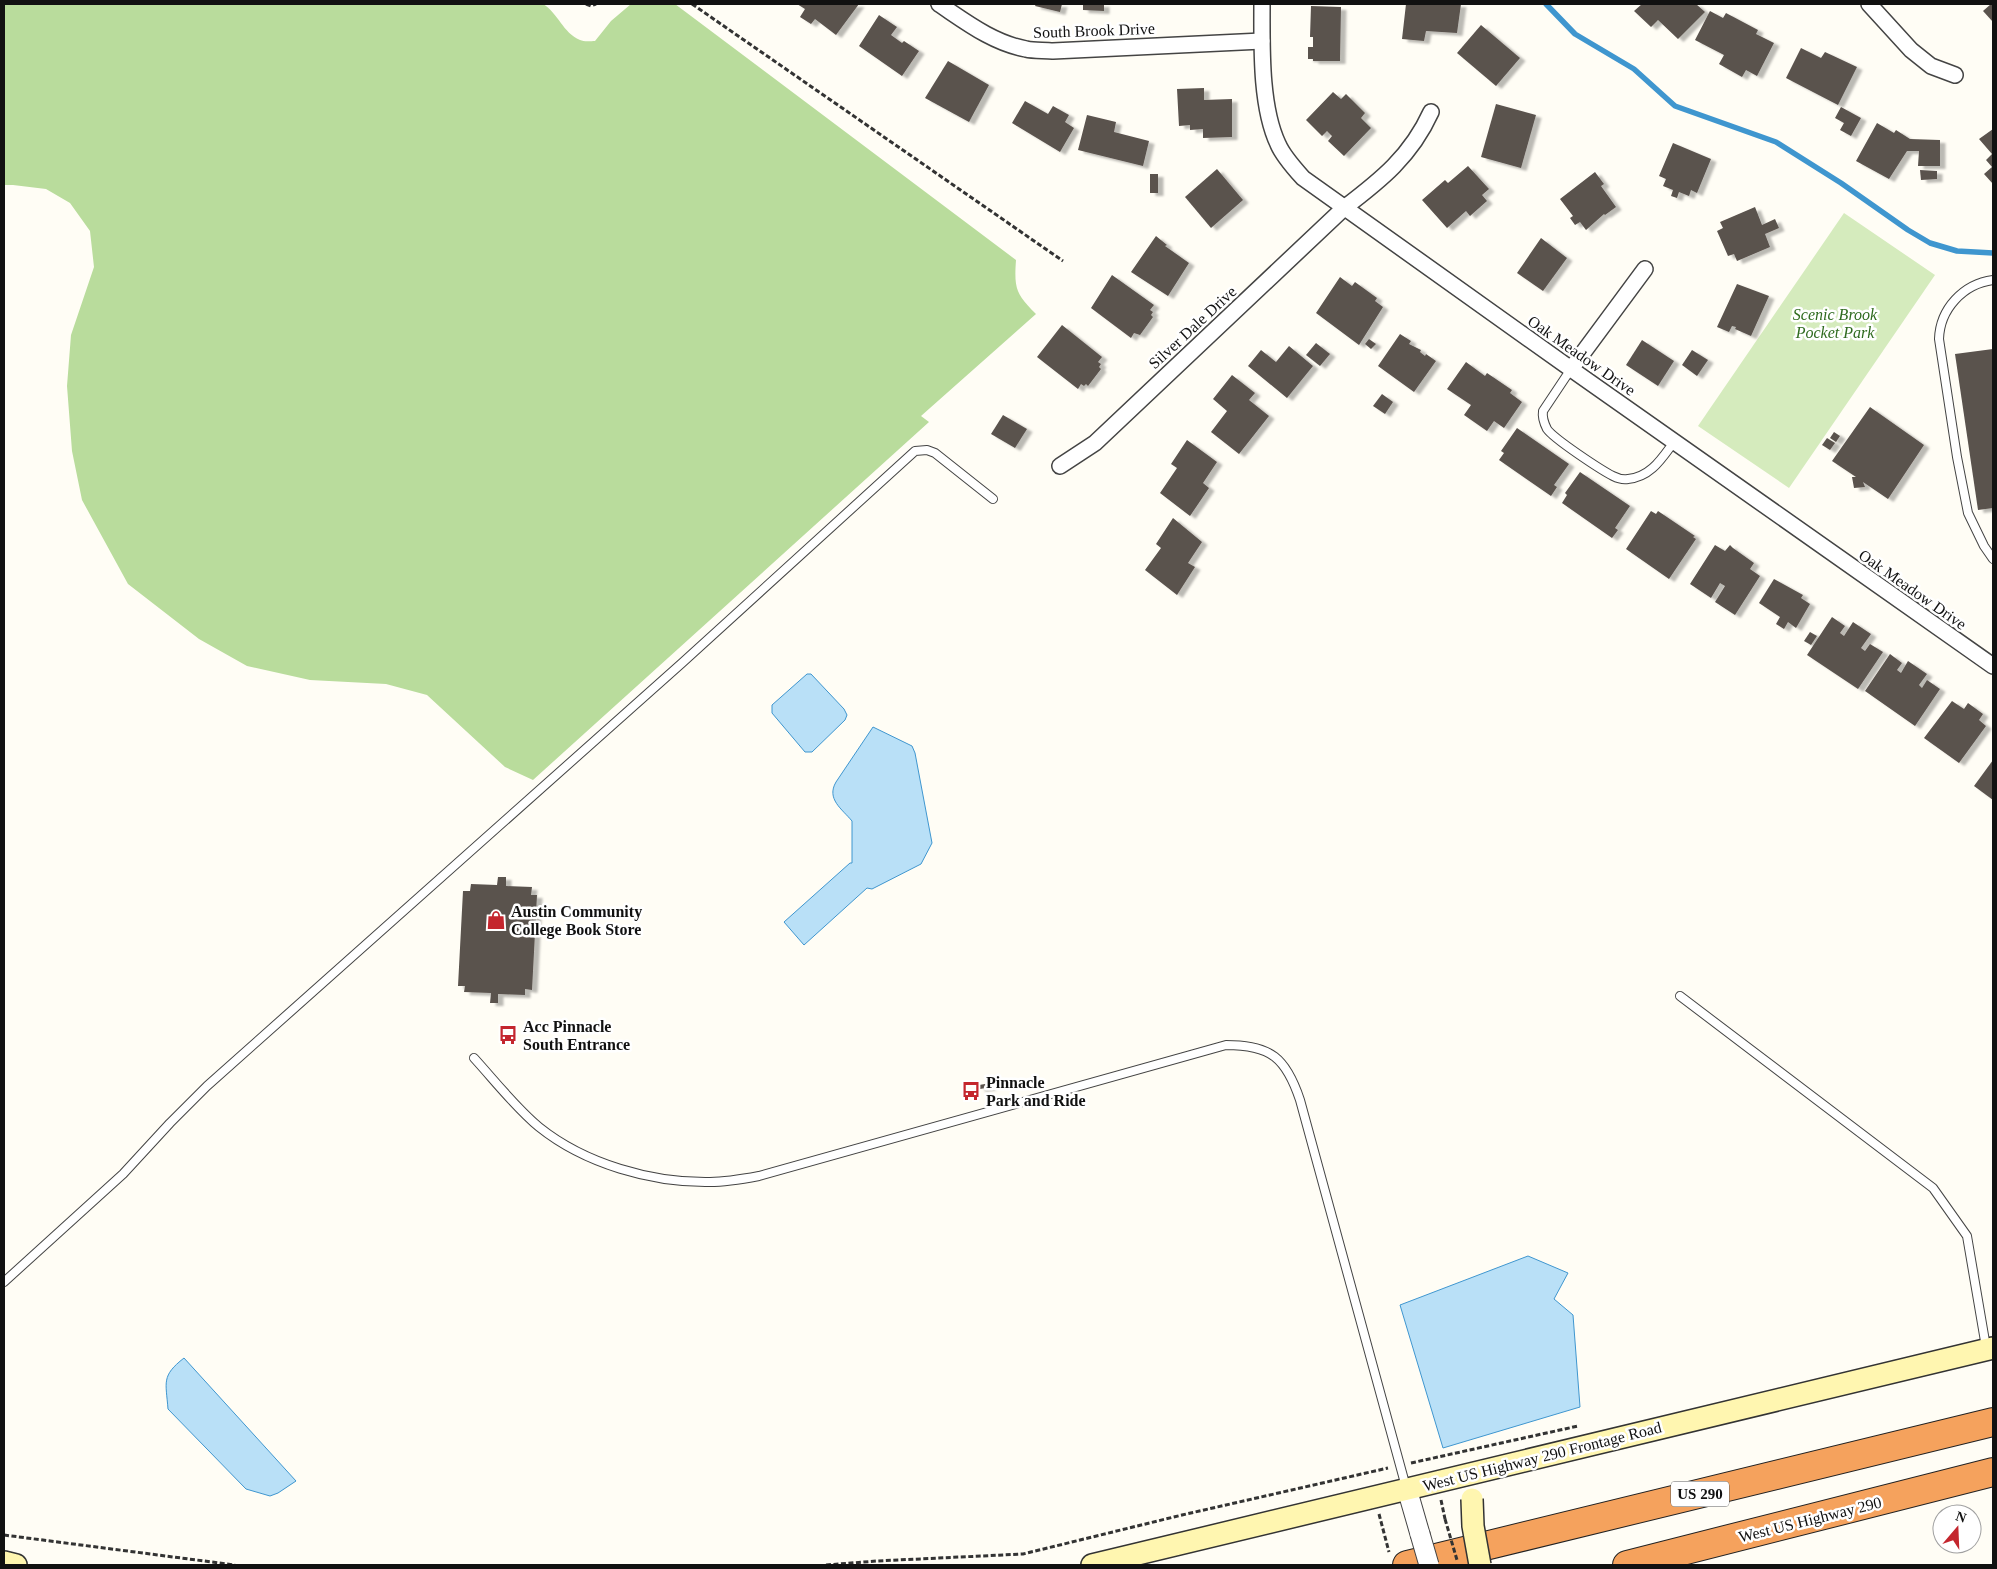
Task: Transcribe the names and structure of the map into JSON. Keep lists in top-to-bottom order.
{
  "streets": {
    "highway": ["US 290", "West US Highway 290"],
    "main road": ["West US Highway 290 Frontage Road"],
    "street": ["South Brook Drive", "Silver Dale Drive", "Oak Meadow Drive"]
  },
  "crossings": [
    ["South Brook Drive", "Oak Meadow Drive"],
    ["Silver Dale Drive", "Oak Meadow Drive"]
  ],
  "parks": ["Scenic Brook Pocket Park"],
  "places": {
    "shop": ["Austin Community College Book Store"],
    "bus stop": ["Acc Pinnacle South Entrance", "Pinnacle Park and Ride"]
  },
  "north": "top"
}
